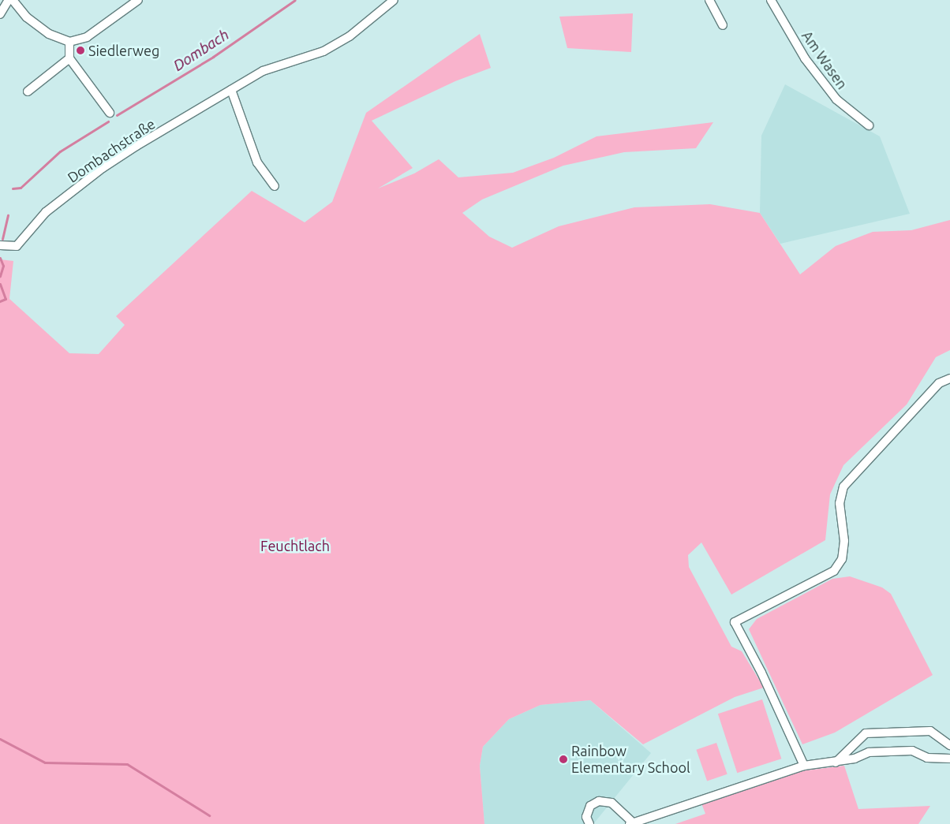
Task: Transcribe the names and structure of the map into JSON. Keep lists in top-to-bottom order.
{
  "streets": {
    "street": ["Am Wasen", "Dombachstraße"]
  },
  "water": ["Dombach"],
  "parks": ["Feuchtlach"],
  "places": ["Siedlerweg", "Rainbow Elementary School"]
}
